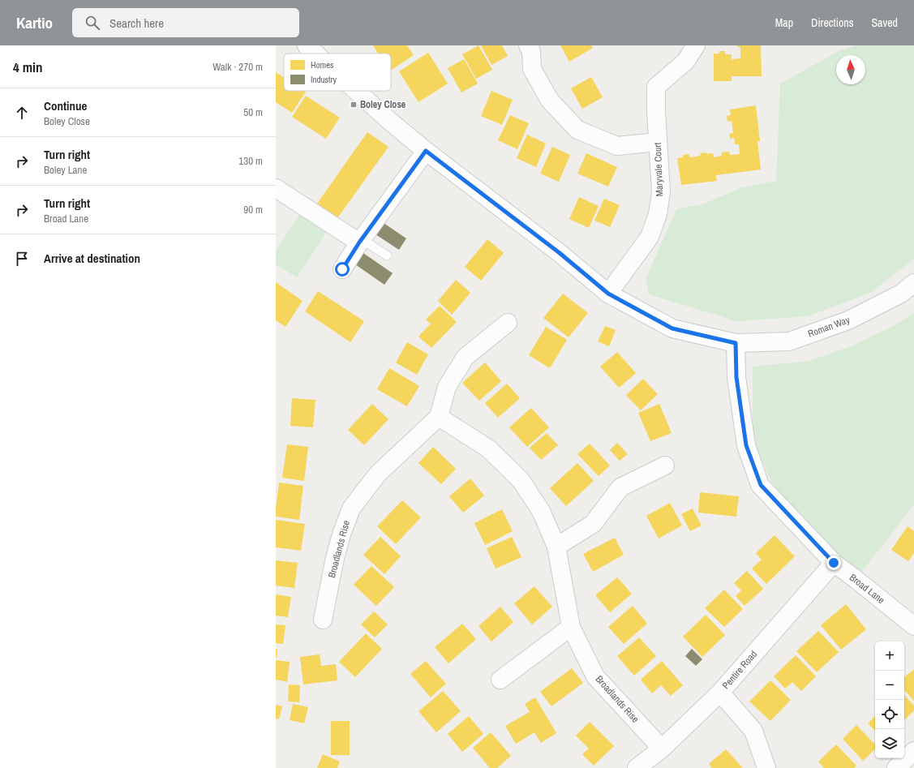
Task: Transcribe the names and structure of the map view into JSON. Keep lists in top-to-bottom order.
{
  "streets": {
    "street": [
      "Maryvale Court",
      "Roman Way",
      "Broadlands Rise",
      "Broad Lane",
      "Pentire Road"
    ]
  },
  "crossings": [
    ["Maryvale Court", "Roman Way"],
    ["Roman Way", "Broad Lane"],
    ["Broadlands Rise", "Pentire Road"],
    ["Broad Lane", "Pentire Road"]
  ],
  "places": {
    "transit": ["Boley Close"]
  },
  "legend": ["Homes", "Industry"],
  "north": "top",
  "page": {
    "header": "Kartio",
    "search": "Search here",
    "nav": ["Map", "Directions", "Saved"],
    "heading": ["4 min", "Walk · 270 m"],
    "list": [
      ["Continue", "Boley Close", "50 m"],
      ["Turn right", "Boley Lane", "130 m"],
      ["Turn right", "Broad Lane", "90 m"],
      "Arrive at destination"
    ],
    "map_buttons": ["+", "−"]
  }
}
